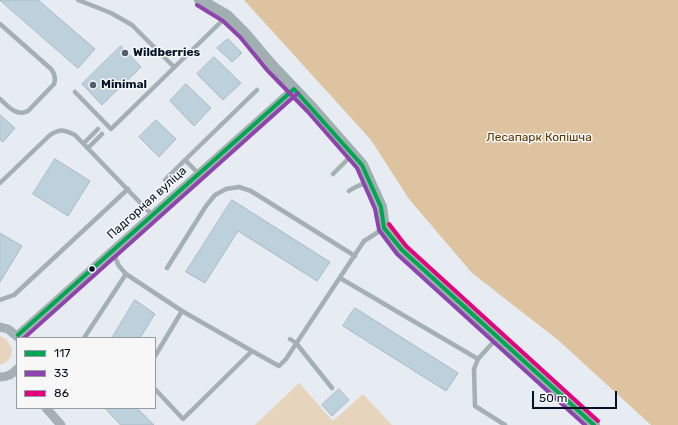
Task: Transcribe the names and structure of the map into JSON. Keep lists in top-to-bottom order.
{
  "streets": {
    "street": ["Падгорная вуліца"]
  },
  "parks": ["Лесапарк Копішча"],
  "places": ["Wildberries", "Minimal"],
  "lines": ["transit line 33", "transit line 117", "transit line 86"],
  "legend": ["117", "33", "86"],
  "scale_bar": "50 m"
}
